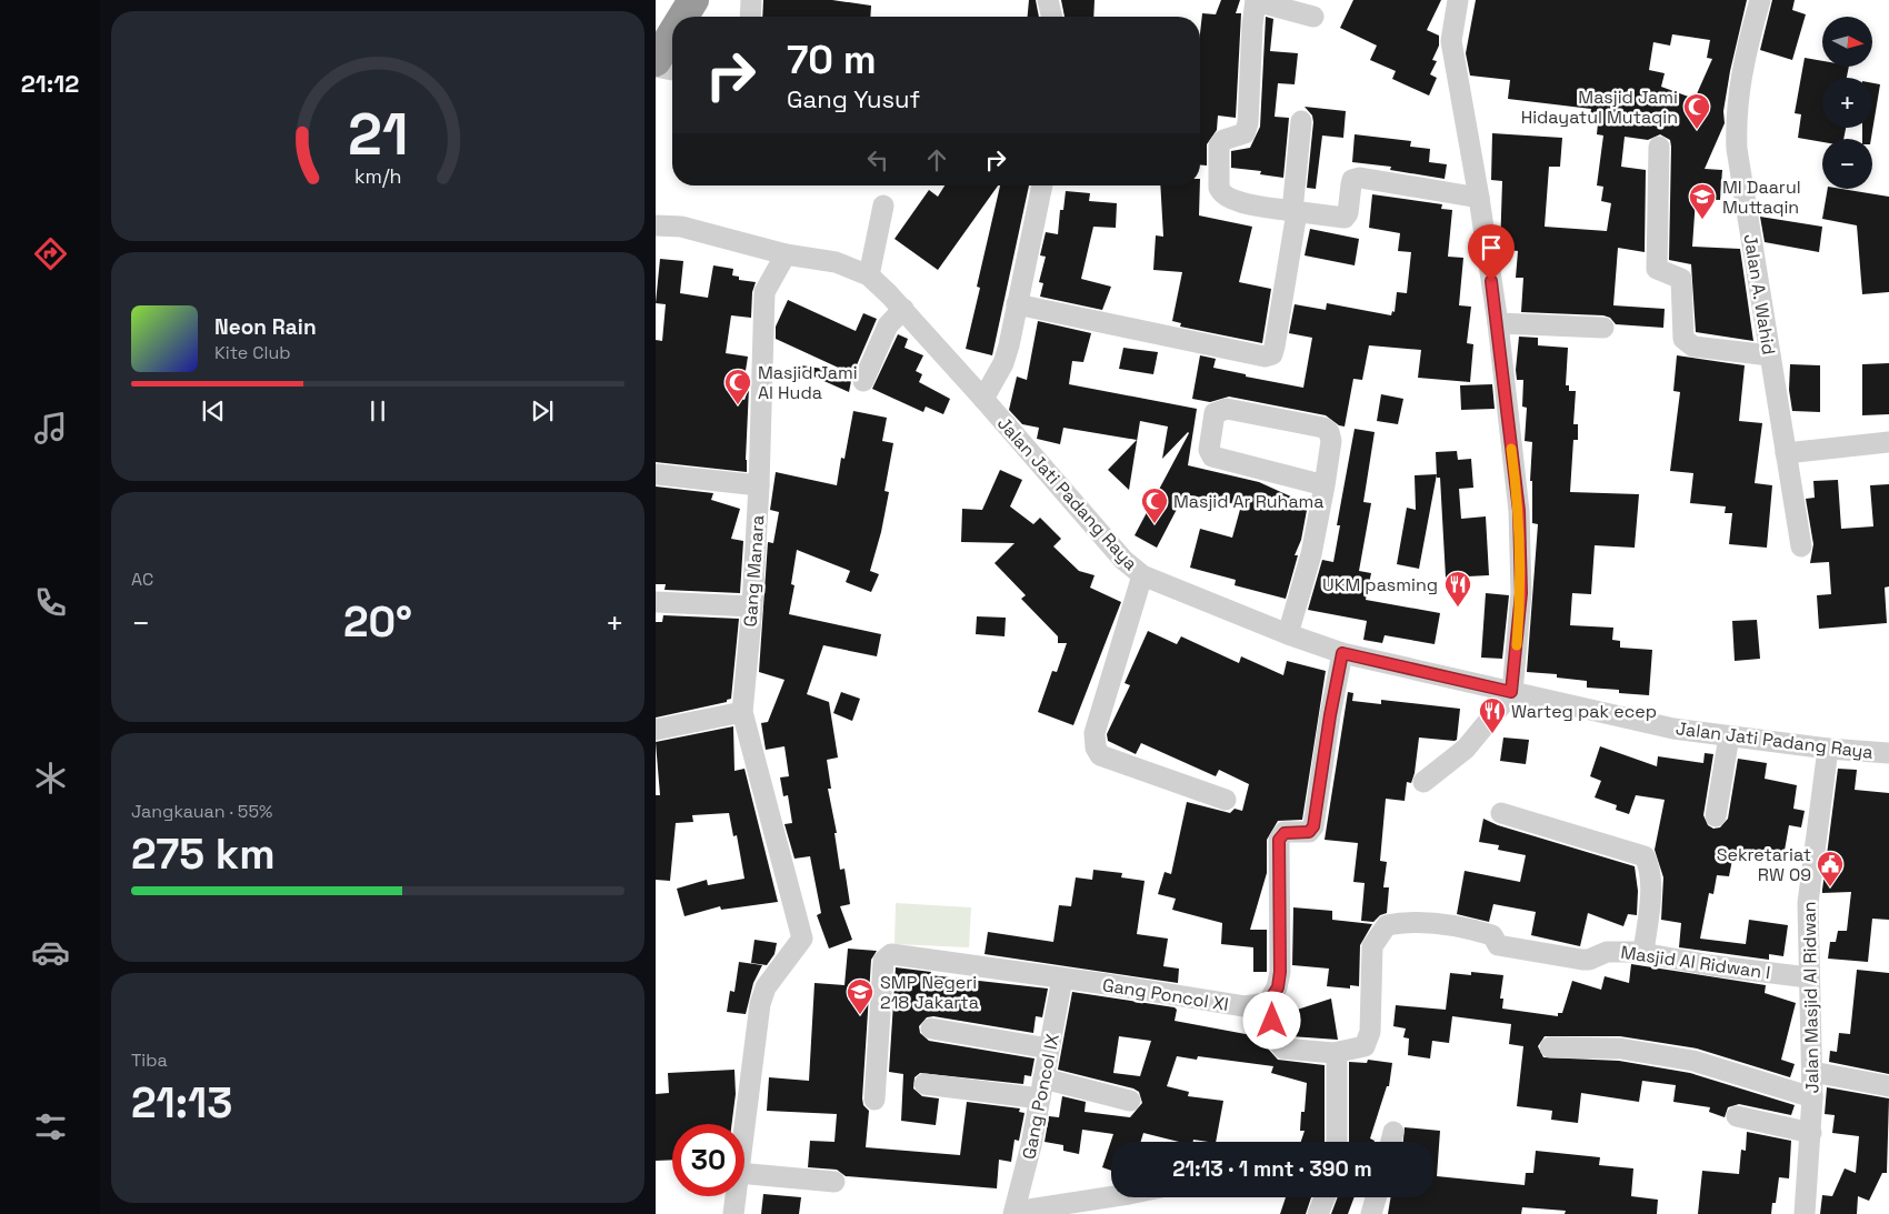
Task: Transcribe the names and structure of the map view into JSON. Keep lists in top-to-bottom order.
{
  "streets": {
    "street": [
      "Jalan A. Wahid",
      "Jalan Jati Padang Raya",
      "Gang Manara",
      "Masjid Al Ridwan I",
      "Gang Poncol XI",
      "Jalan Masjid Al Ridwan",
      "Gang Poncol IX"
    ]
  },
  "crossings": [
    ["Jalan Jati Padang Raya", "Gang Manara"],
    ["Jalan Jati Padang Raya", "Jalan Masjid Al Ridwan"],
    ["Masjid Al Ridwan I", "Jalan Masjid Al Ridwan"],
    ["Gang Poncol XI", "Gang Poncol IX"]
  ],
  "places": {
    "mosque": ["Masjid Jami Hidayatul Mutaqin", "Masjid Jami Al Huda", "Masjid Ar Ruhama"],
    "school or university": ["MI Daarul Muttaqin", "SMP Negeri 218 Jakarta"],
    "restaurant": ["UKM pasming", "Warteg pak ecep"],
    "public building": ["Sekretariat RW 09"]
  },
  "north": "right",
  "page": {
    "tabs": "21:12",
    "map_buttons": ["+", "−"],
    "turn": ["70 m", "Gang Yusuf"],
    "song": ["Neon Rain", "Kite Club"],
    "tile": [
      "AC",
      ["Jangkauan · 55%", "275 km"],
      ["Tiba", "21:13"]
    ],
    "heat": ["−", "20°", "+"],
    "limit": "30",
    "trip": "21:13 · 1 mnt · 390 m",
    "gauge": ["21", "km/h"]
  }
}
